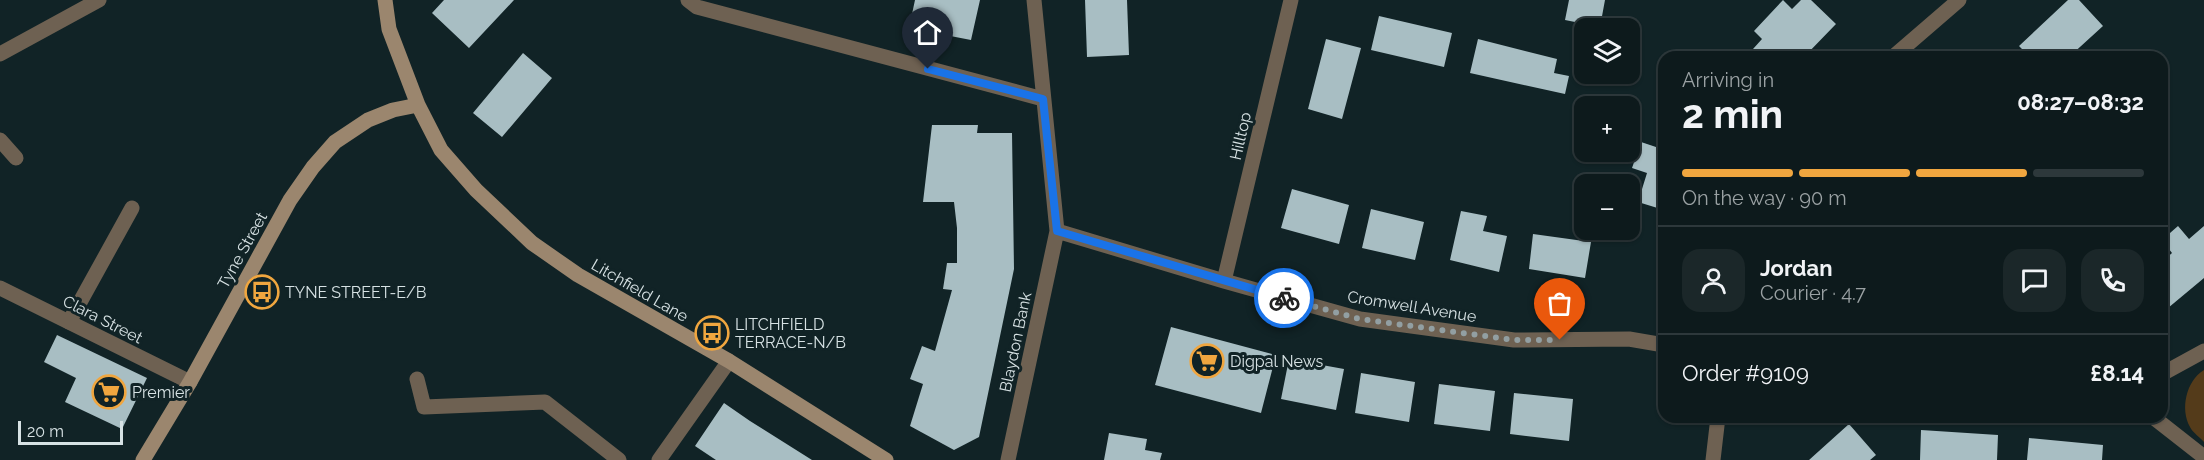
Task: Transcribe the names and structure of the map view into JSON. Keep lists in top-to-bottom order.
{
  "streets": {
    "street": [
      "Hilltop",
      "Tyne Street",
      "Litchfield Lane",
      "Cromwell Avenue",
      "Clara Street",
      "Blaydon Bank"
    ]
  },
  "crossings": [
    ["Hilltop", "Cromwell Avenue"],
    ["Tyne Street", "Litchfield Lane"],
    ["Tyne Street", "Clara Street"],
    ["Cromwell Avenue", "Blaydon Bank"]
  ],
  "places": {
    "bus stop": ["TYNE STREET-E/B", "LITCHFIELD TERRACE-N/B"],
    "supermarket": ["Digpal News", "Premier"]
  },
  "scale_bar": "20 m",
  "page": {
    "map_buttons": ["+", "−"],
    "heading": ["2 min", "Arriving in", "08:27–08:32"],
    "panel": [
      "Jordan",
      "Courier · 4.7",
      "Order #9109",
      "£8.14"
    ],
    "bar": "On the way · 90 m",
    "scale": "20 m"
  }
}
